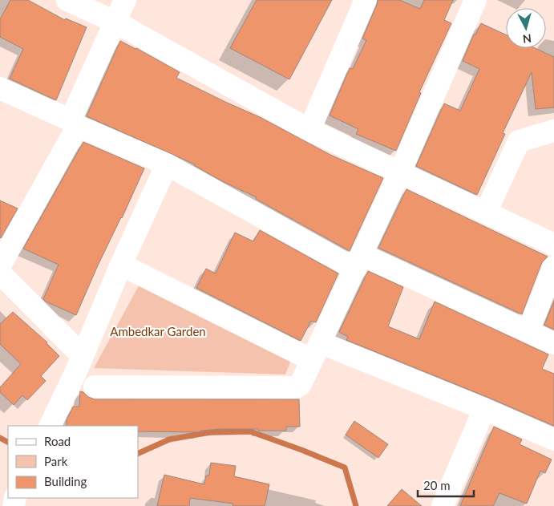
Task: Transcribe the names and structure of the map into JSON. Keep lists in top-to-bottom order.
{
  "parks": ["Ambedkar Garden"],
  "legend": ["Road", "Park", "Building"],
  "scale_bar": "20 m",
  "north": "bottom"
}
